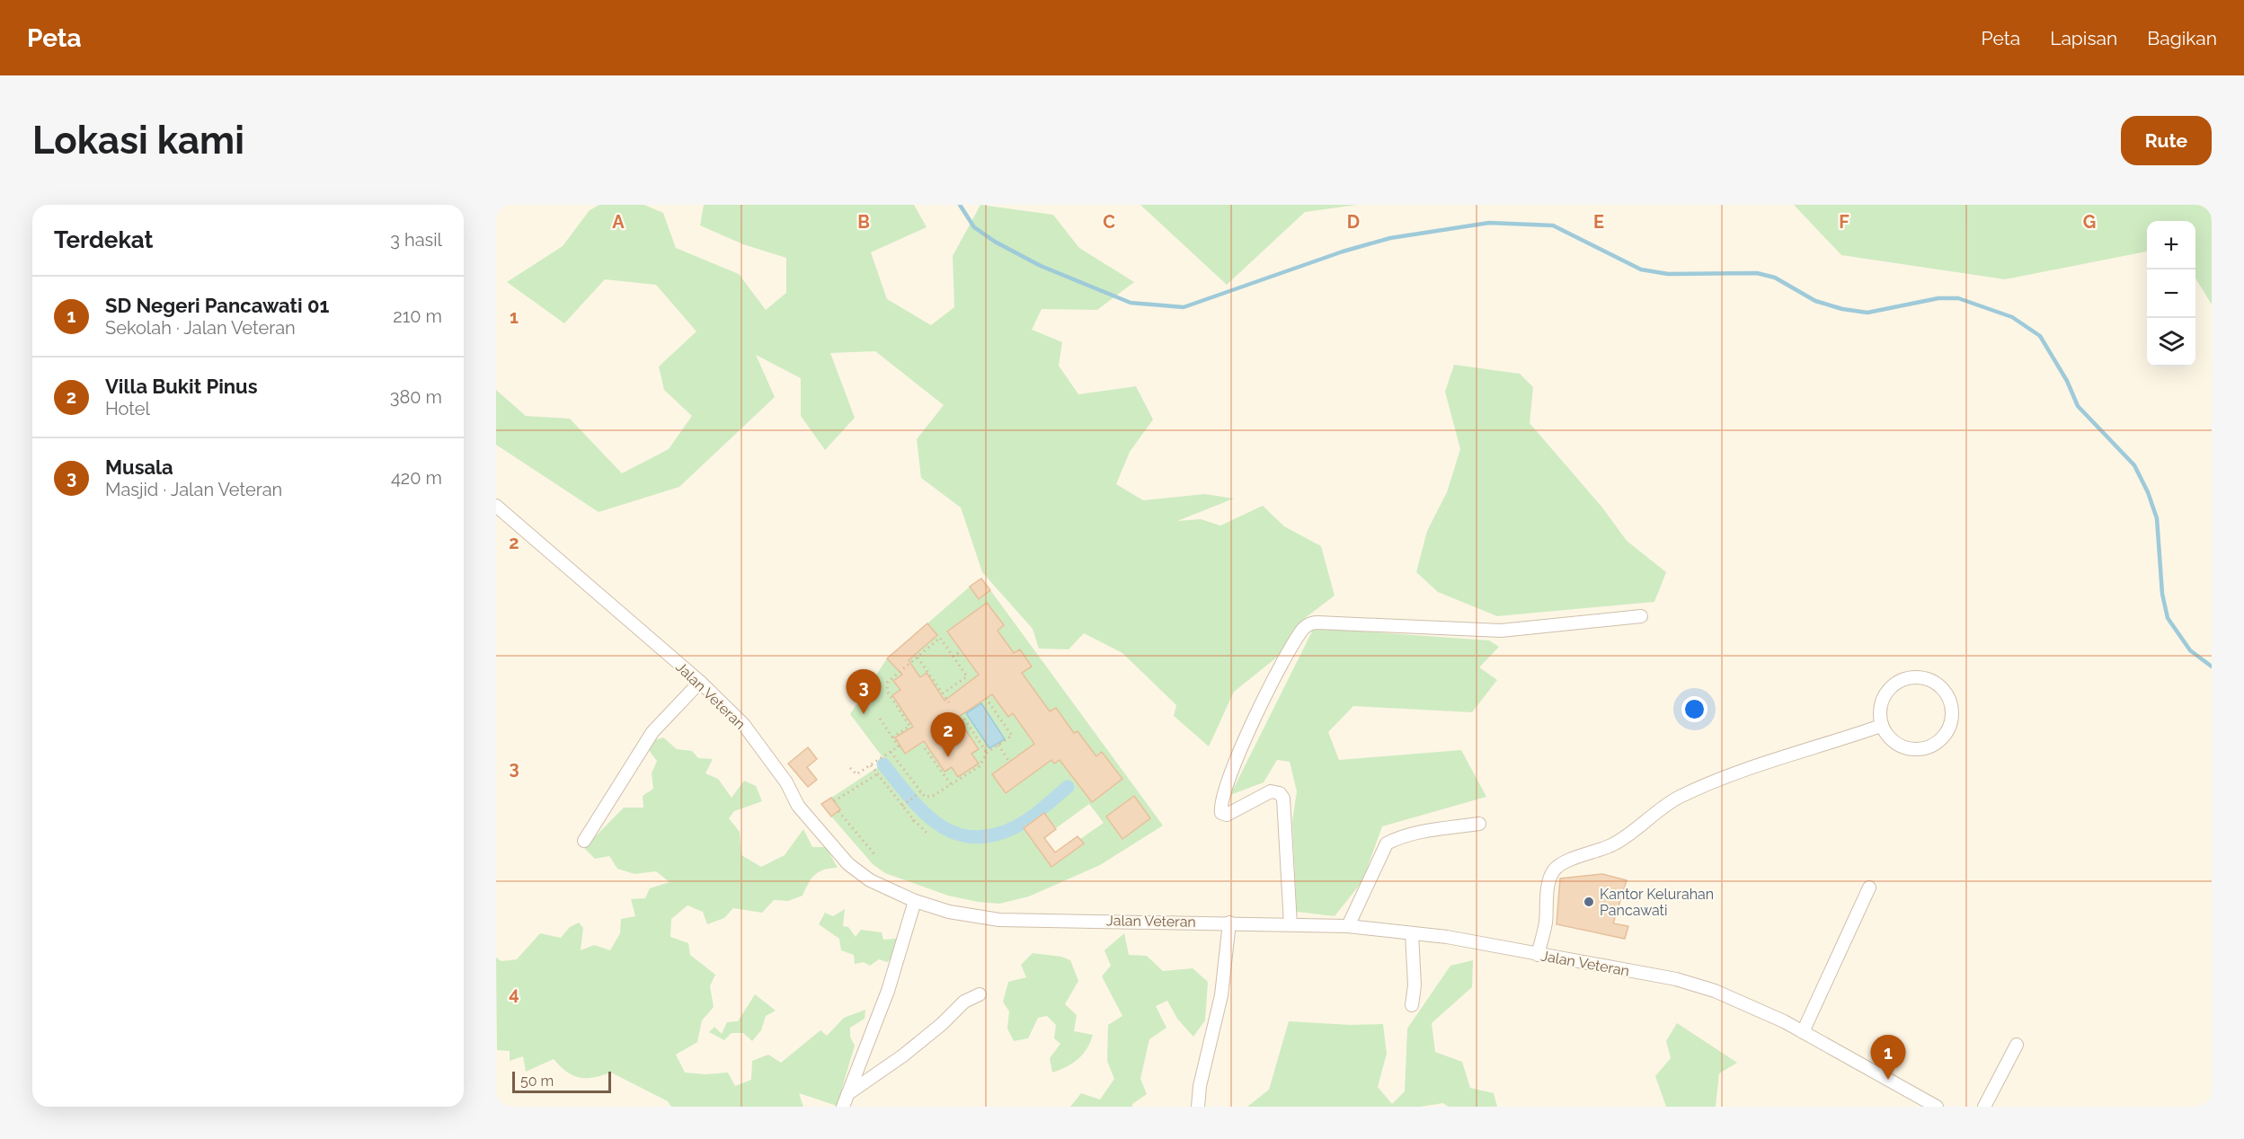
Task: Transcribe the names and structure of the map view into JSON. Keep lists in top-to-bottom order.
{
  "streets": {
    "street": ["Jalan Veteran"]
  },
  "places": ["Kantor Kelurahan Pancawati"],
  "scale_bar": "50 m",
  "page": {
    "header": "Peta",
    "nav": ["Peta", "Lapisan", "Bagikan"],
    "buttons": "Rute",
    "title": "Lokasi kami",
    "heading": ["Terdekat", "3 hasil"],
    "map_buttons": ["+", "−"],
    "list": [
      {
        "mark": "1",
        "name": "SD Negeri Pancawati 01",
        "note": "Sekolah · Jalan Veteran",
        "value": "210 m"
      },
      {
        "mark": "2",
        "name": "Villa Bukit Pinus",
        "note": "Hotel",
        "value": "380 m"
      },
      {
        "mark": "3",
        "name": "Musala",
        "note": "Masjid · Jalan Veteran",
        "value": "420 m"
      }
    ],
    "pins": ["3", "2", "1"],
    "scale": "50 m"
  },
  "grid": {
    "columns": [
      "A",
      "B",
      "C",
      "D",
      "E",
      "F",
      "G"
    ],
    "rows": [
      "1",
      "2",
      "3",
      "4"
    ]
  }
}
